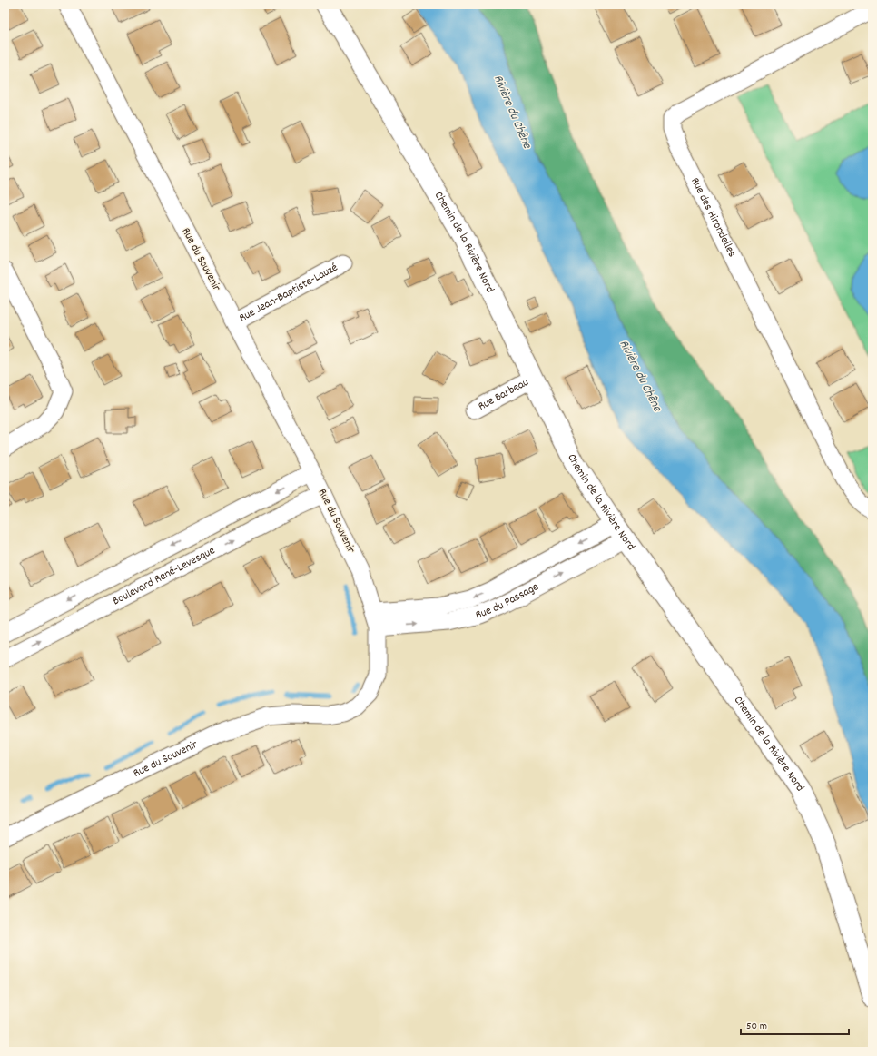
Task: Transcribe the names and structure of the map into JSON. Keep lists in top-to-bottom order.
{
  "streets": {
    "street": [
      "Rue des Hirondelles",
      "Chemin de la Rivière Nord",
      "Rue du Souvenir",
      "Rue Jean-Baptiste-Lauzé",
      "Rue Barbeau",
      "Boulevard René-Levesque",
      "Rue du Passage"
    ]
  },
  "crossings": [
    ["Chemin de la Rivière Nord", "Rue Barbeau"],
    ["Chemin de la Rivière Nord", "Rue du Passage"],
    ["Rue du Souvenir", "Rue Jean-Baptiste-Lauzé"],
    ["Rue du Souvenir", "Boulevard René-Levesque"],
    ["Rue du Souvenir", "Rue du Passage"]
  ],
  "water": ["Rivière du Chêne"],
  "scale_bar": "50 m"
}
